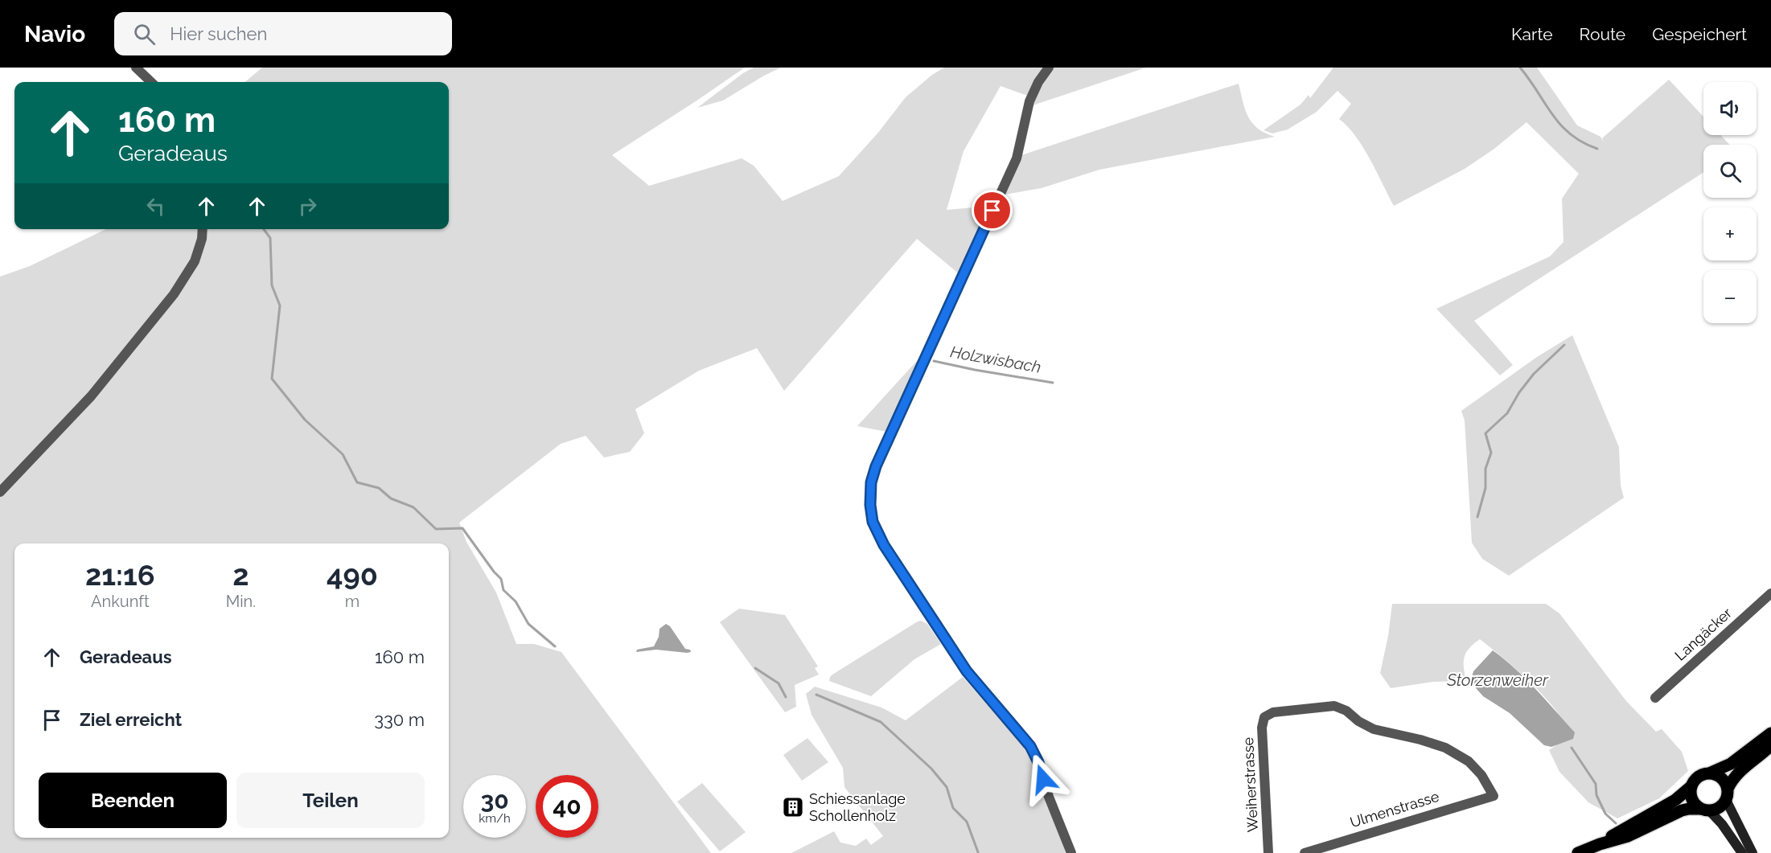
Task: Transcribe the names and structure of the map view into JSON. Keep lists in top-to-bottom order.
{
  "streets": {
    "street": ["Langäcker", "Weiherstrasse", "Ulmenstrasse"]
  },
  "crossings": [
    ["Weiherstrasse", "Ulmenstrasse"]
  ],
  "water": ["Holzwisbach", "Storzenweiher"],
  "places": {
    "building": ["Schiessanlage Schollenholz"]
  },
  "page": {
    "header": "Navio",
    "search": "Hier suchen",
    "nav": ["Karte", "Route", "Gespeichert"],
    "map_buttons": ["+", "−"],
    "turn": ["160 m", "Geradeaus"],
    "eta": [
      "21:16",
      "Ankunft",
      "2",
      "Min.",
      "490",
      "m"
    ],
    "list": [
      {
        "name": "Geradeaus",
        "value": "160 m"
      },
      {
        "name": "Ziel erreicht",
        "value": "330 m"
      }
    ],
    "buttons": ["Beenden", "Teilen"],
    "speed": "30 km/h",
    "limit": "40"
  }
}
